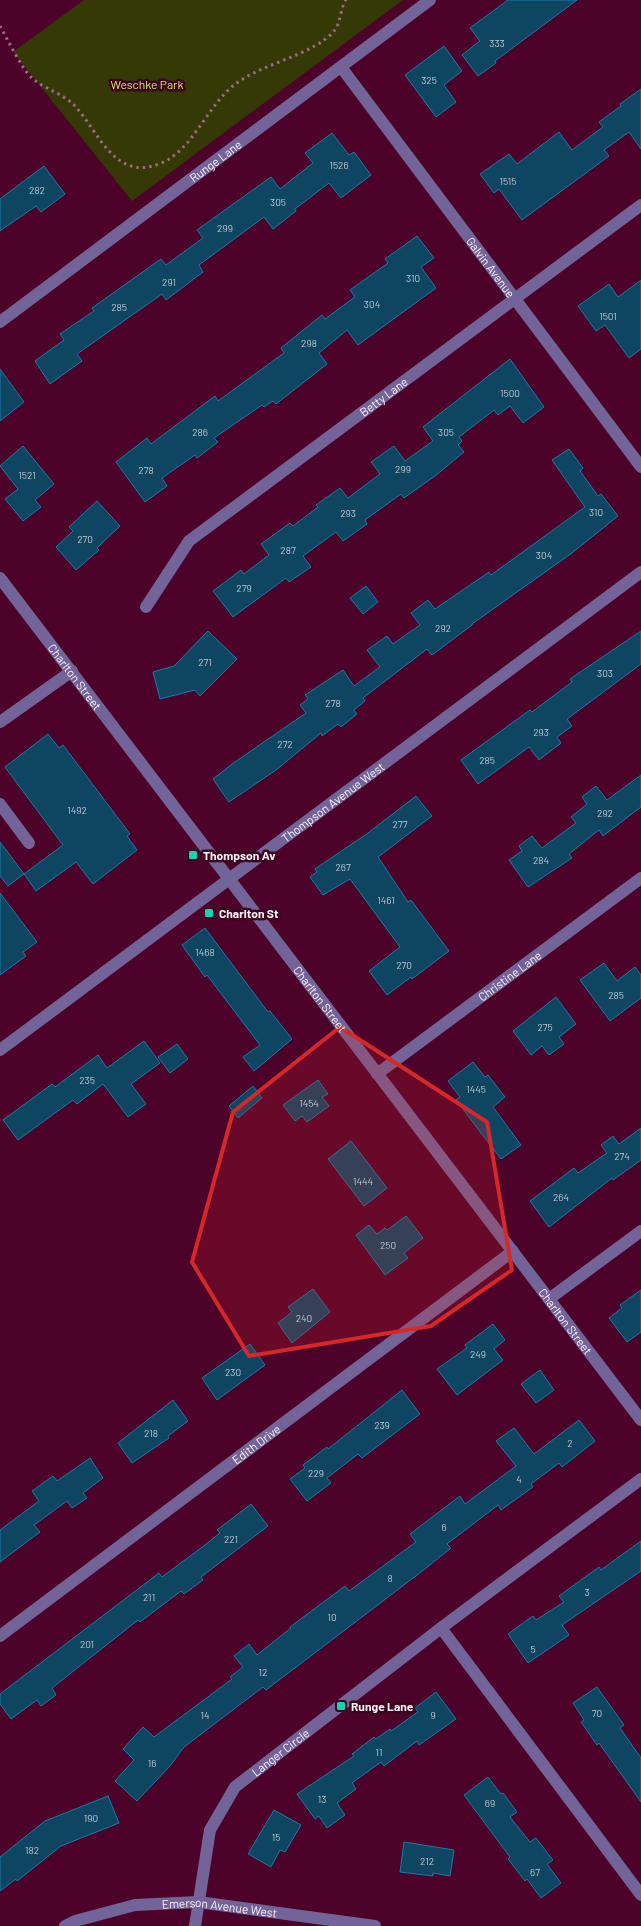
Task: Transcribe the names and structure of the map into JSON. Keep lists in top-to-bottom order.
{
  "streets": {
    "street": [
      "Runge Lane",
      "Galvin Avenue",
      "Betty Lane",
      "Charlton Street",
      "Thompson Avenue West",
      "Christine Lane",
      "Edith Drive",
      "Langer Circle",
      "Emerson Avenue West"
    ]
  },
  "crossings": [
    ["Runge Lane", "Galvin Avenue"],
    ["Galvin Avenue", "Betty Lane"],
    ["Charlton Street", "Thompson Avenue West"],
    ["Charlton Street", "Christine Lane"],
    ["Charlton Street", "Edith Drive"],
    ["Langer Circle", "Emerson Avenue West"]
  ],
  "parks": ["Weschke Park"],
  "places": {
    "transit": ["Thompson Av", "Charlton St", "Runge Lane"]
  },
  "house_numbers": [
    "333",
    "325",
    "1526",
    "1515",
    "282",
    "305",
    "299",
    "310",
    "291",
    "304",
    "285",
    "1501",
    "298",
    "1500",
    "286",
    "305",
    "299",
    "278",
    "1521",
    "310",
    "293",
    "270",
    "287",
    "304",
    "279",
    "292",
    "271",
    "303",
    "278",
    "293",
    "272",
    "285",
    "1492",
    "292",
    "277",
    "284",
    "267",
    "1461",
    "1468",
    "270",
    "285",
    "275",
    "235",
    "1445",
    "1454",
    "274",
    "1444",
    "264",
    "250",
    "240",
    "249",
    "230",
    "239",
    "218",
    "2",
    "229",
    "4",
    "6",
    "221",
    "8",
    "3",
    "211",
    "10",
    "201",
    "5",
    "12",
    "70",
    "14",
    "9",
    "11",
    "16",
    "13",
    "69",
    "190",
    "15",
    "182",
    "212",
    "67"
  ]
}
